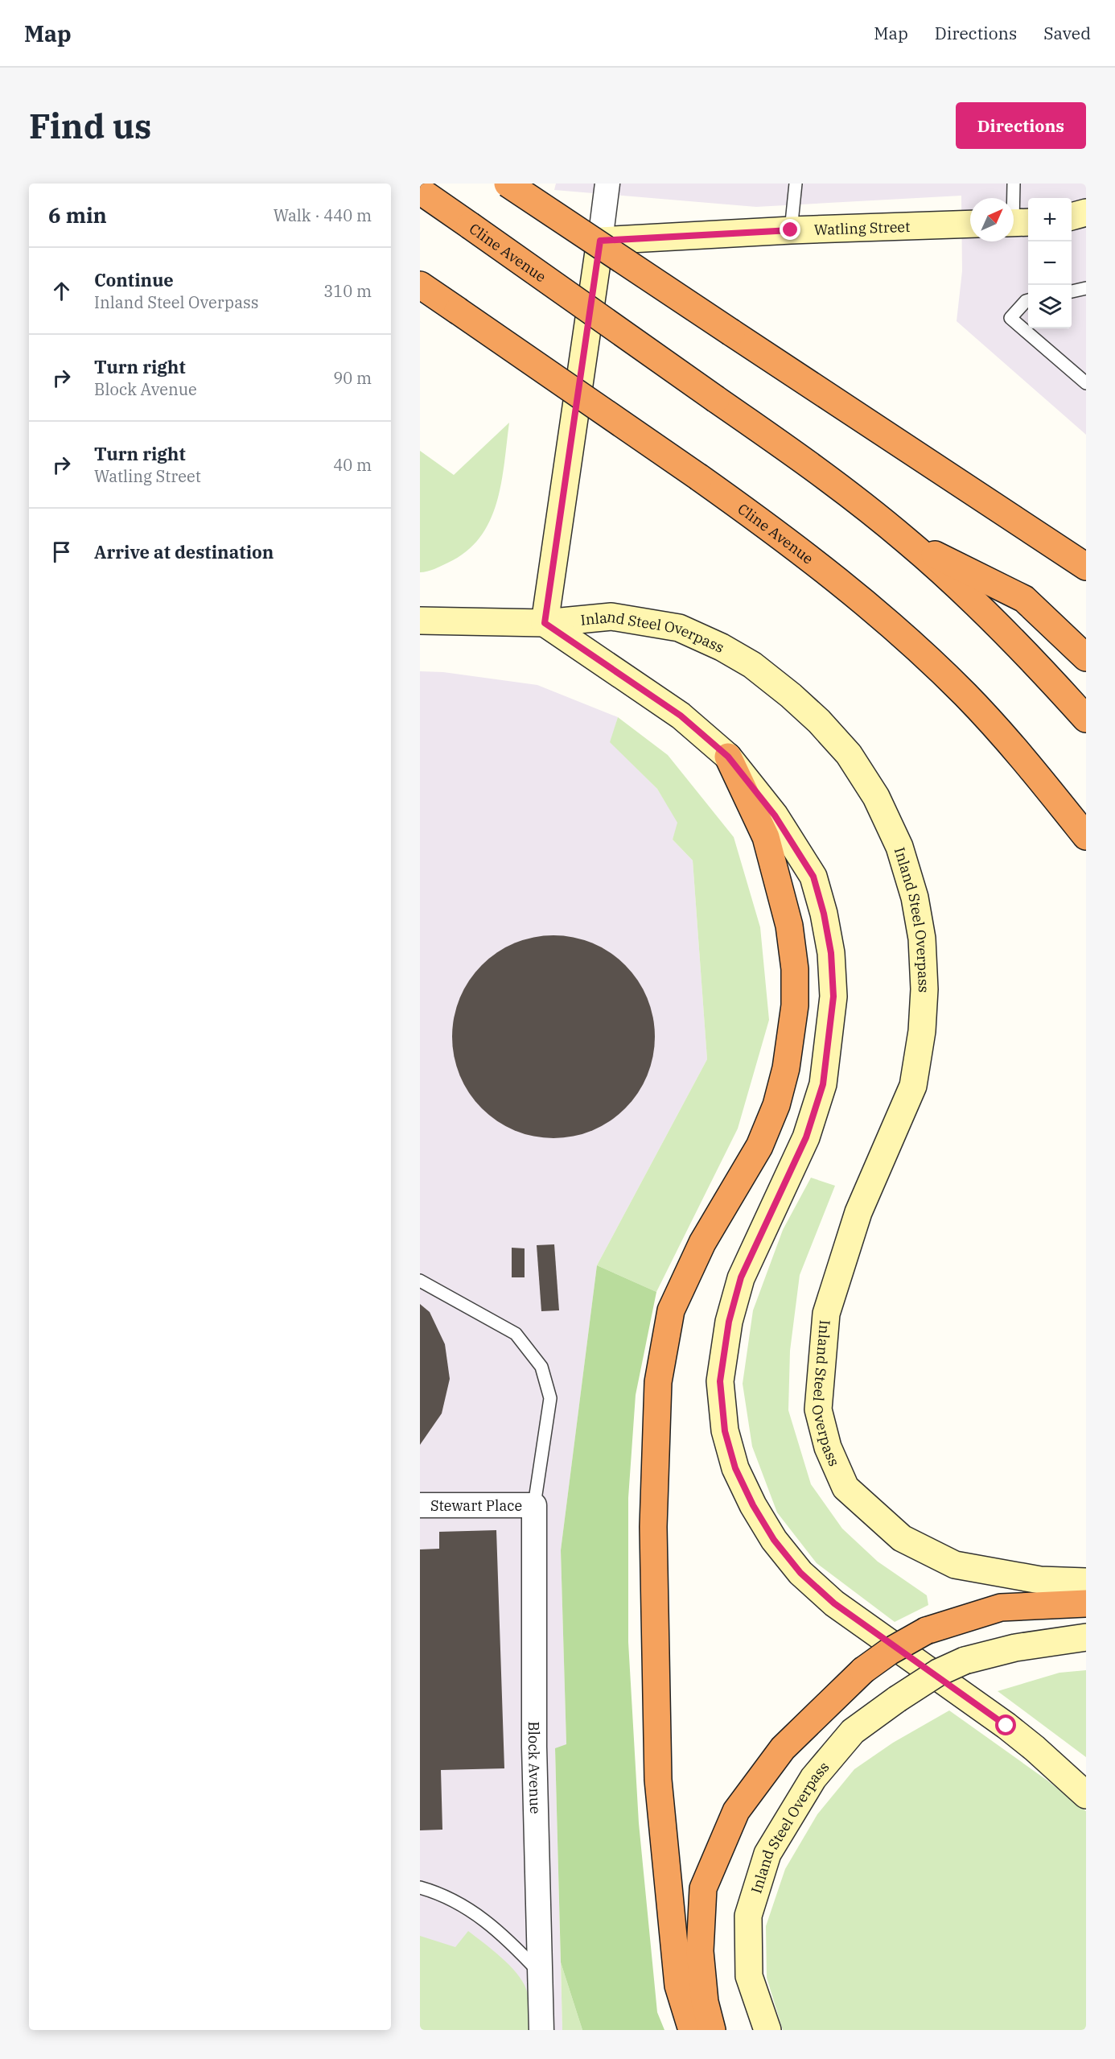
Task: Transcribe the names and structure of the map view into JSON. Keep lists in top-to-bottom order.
{
  "streets": {
    "highway": ["Cline Avenue"],
    "main road": ["Watling Street", "Inland Steel Overpass"],
    "street": ["Stewart Place", "Block Avenue"]
  },
  "crossings": [
    ["Stewart Place", "Block Avenue"]
  ],
  "north": "top right",
  "page": {
    "header": "Map",
    "nav": ["Map", "Directions", "Saved"],
    "buttons": "Directions",
    "title": "Find us",
    "heading": ["6 min", "Walk · 440 m"],
    "map_buttons": ["+", "−"],
    "list": [
      ["Continue", "Inland Steel Overpass", "310 m"],
      ["Turn right", "Block Avenue", "90 m"],
      ["Turn right", "Watling Street", "40 m"],
      "Arrive at destination"
    ]
  }
}
